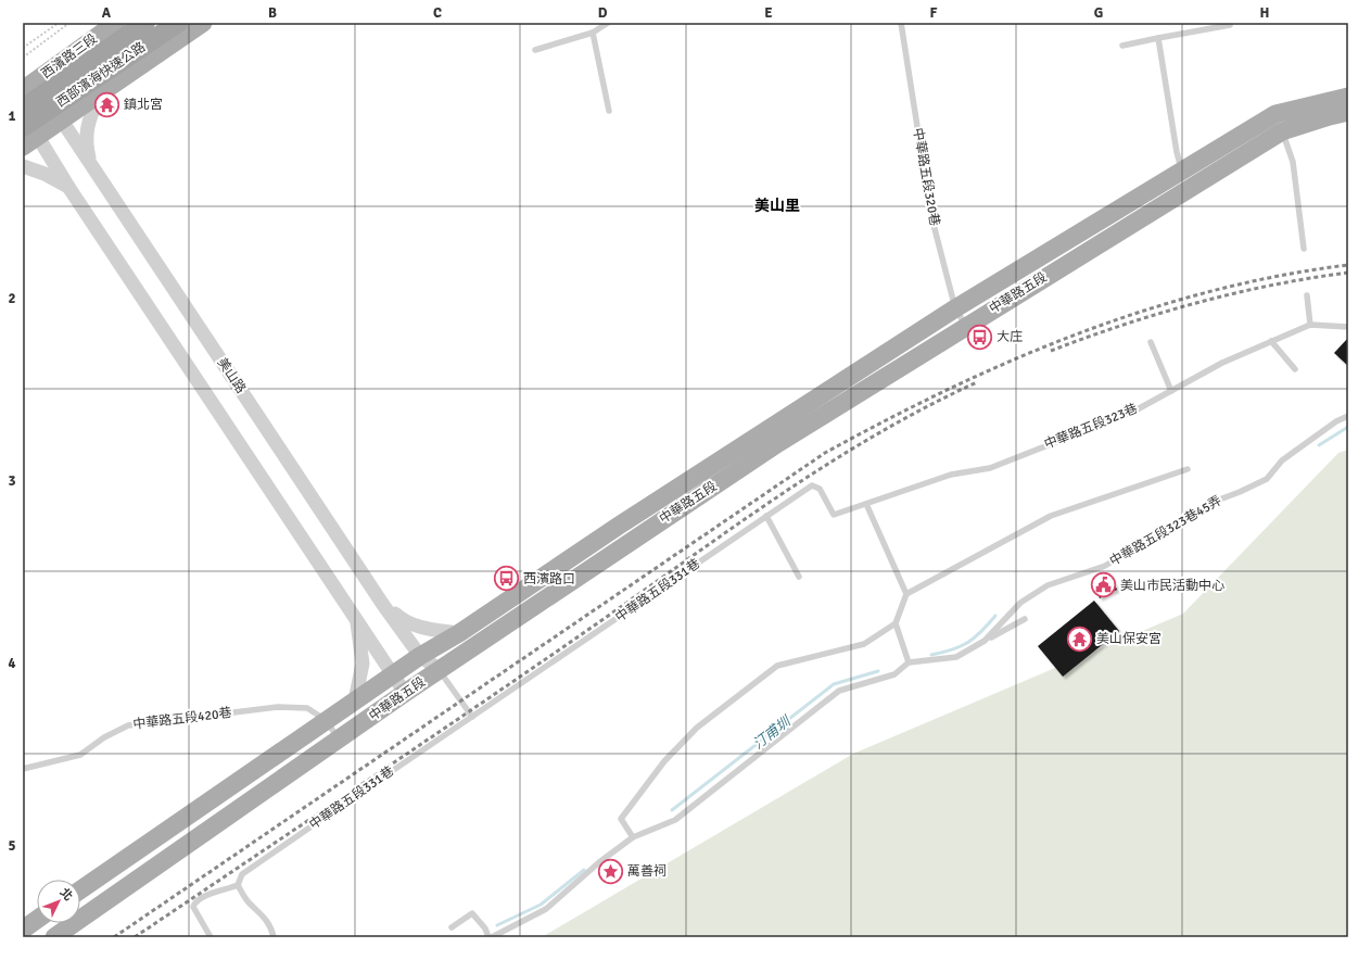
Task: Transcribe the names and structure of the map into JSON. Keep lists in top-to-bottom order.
{
  "streets": {
    "highway": ["西部濱海快速公路"],
    "main road": ["西濱路三段", "中華路五段"],
    "street": ["美山路"],
    "lane": [
      "中華路五段320巷",
      "中華路五段323巷",
      "中華路五段323巷45弄",
      "中華路五段331巷",
      "中華路五段420巷"
    ]
  },
  "crossings": [
    ["西部濱海快速公路", "美山路"],
    ["中華路五段320巷", "中華路五段"],
    ["中華路五段", "美山路"],
    ["中華路五段", "中華路五段420巷"],
    ["中華路五段323巷", "中華路五段331巷"]
  ],
  "districts": ["美山里"],
  "water": ["汀甫圳"],
  "places": {
    "temple": ["鎮北宮", "美山保安宮"],
    "bus stop": ["大庄", "西濱路口"],
    "public building": ["美山市民活動中心"],
    "place": ["萬善祠"]
  },
  "north": "top right",
  "grid": {
    "columns": [
      "A",
      "B",
      "C",
      "D",
      "E",
      "F",
      "G",
      "H"
    ],
    "rows": [
      "1",
      "2",
      "3",
      "4",
      "5"
    ]
  }
}
